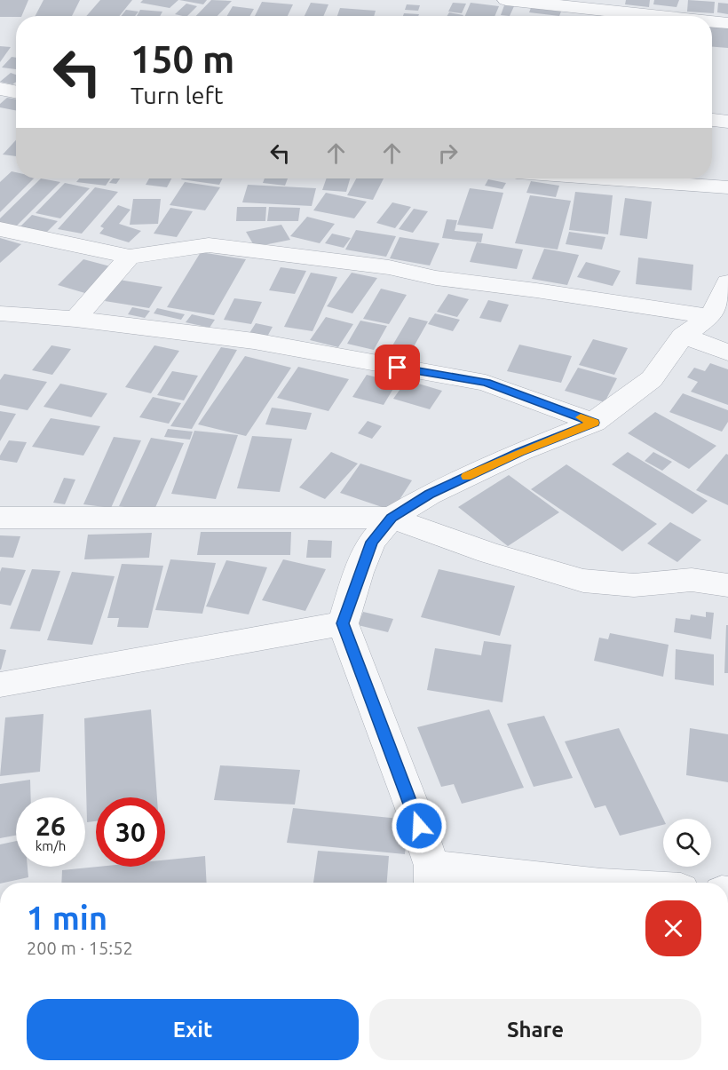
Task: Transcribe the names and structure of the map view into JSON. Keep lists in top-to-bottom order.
{
  "page": {
    "turn": ["150 m", "Turn left"],
    "speed": "26 km/h",
    "limit": "30",
    "heading": ["1 min", "200 m · 15:52"],
    "buttons": ["Exit", "Share"]
  }
}
